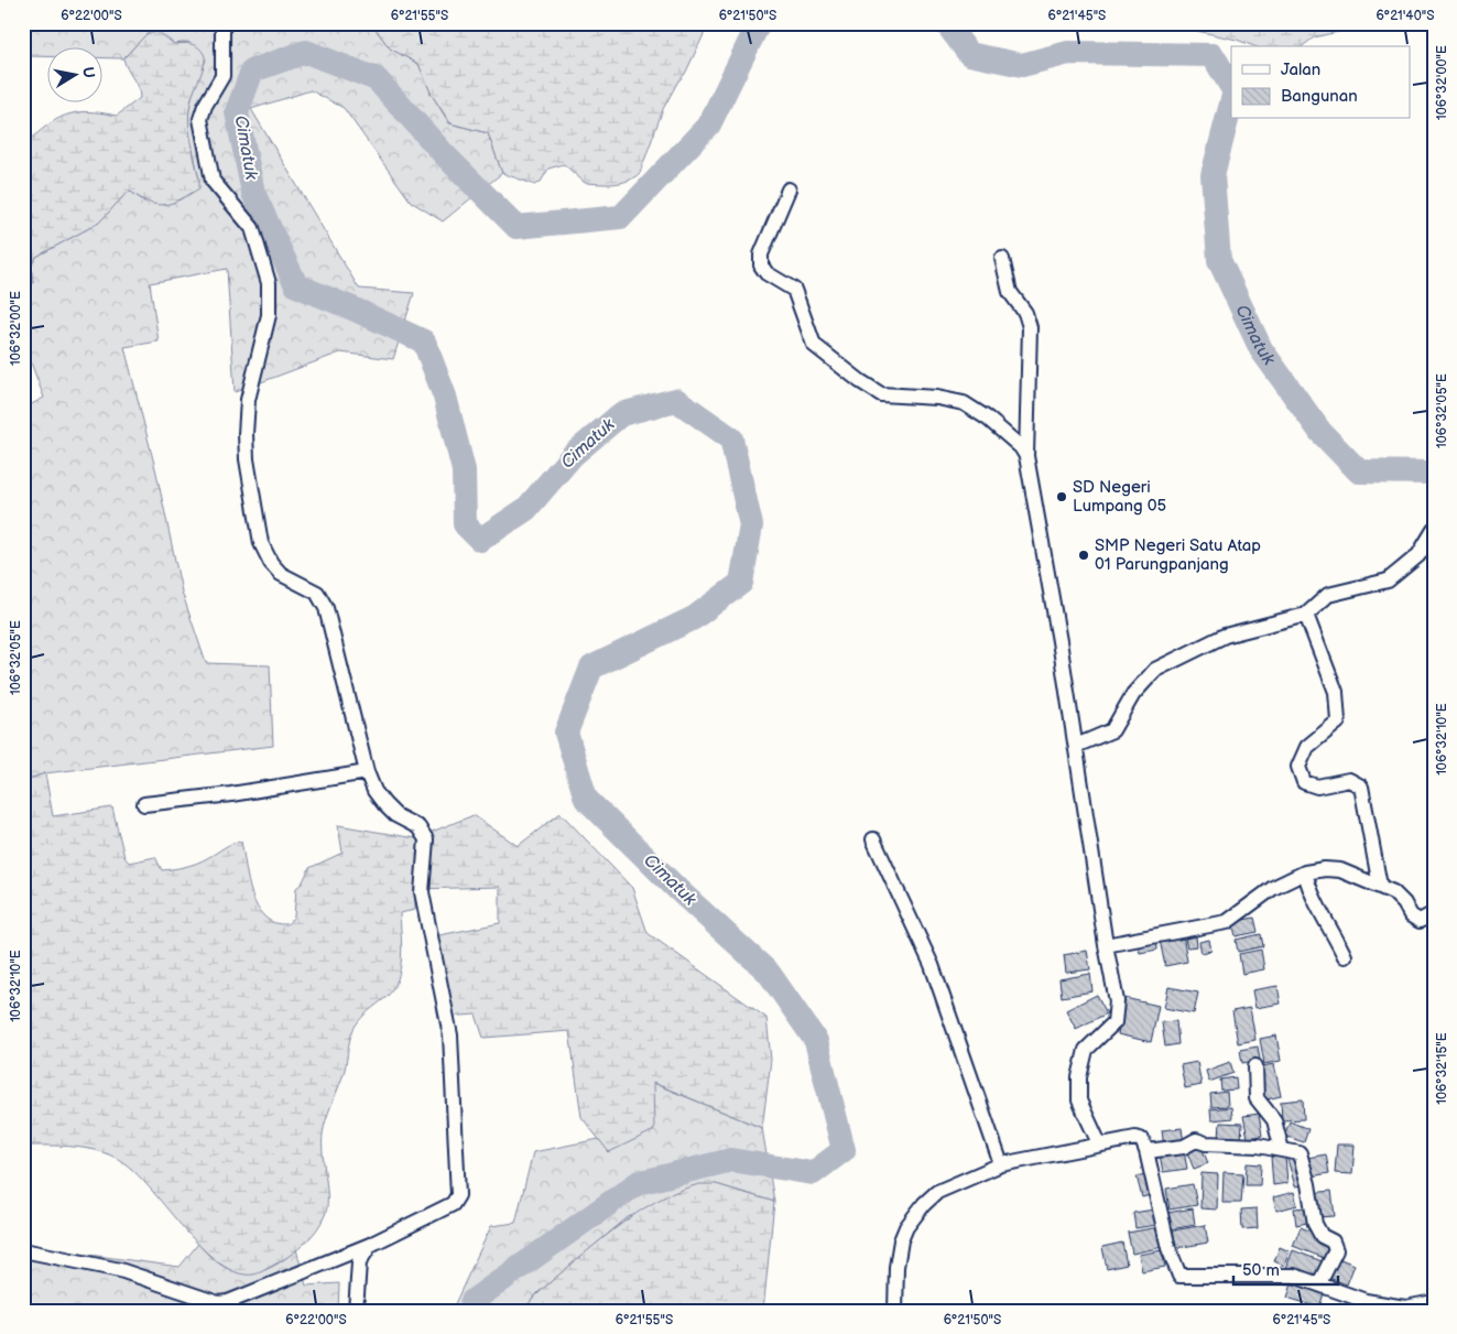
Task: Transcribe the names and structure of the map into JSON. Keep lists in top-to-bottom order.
{
  "water": ["Cimatuk"],
  "places": ["SD Negeri Lumpang 05", "SMP Negeri Satu Atap 01 Parungpanjang"],
  "legend": ["Jalan", "Bangunan"],
  "scale_bar": "50 m",
  "north": "right",
  "coordinates": [
    "6°22'00\"S",
    "6°21'55\"S",
    "6°21'50\"S",
    "6°21'45\"S",
    "6°21'40\"S",
    "106°32'00\"E",
    "106°32'05\"E",
    "106°32'10\"E",
    "106°32'15\"E"
  ]
}
